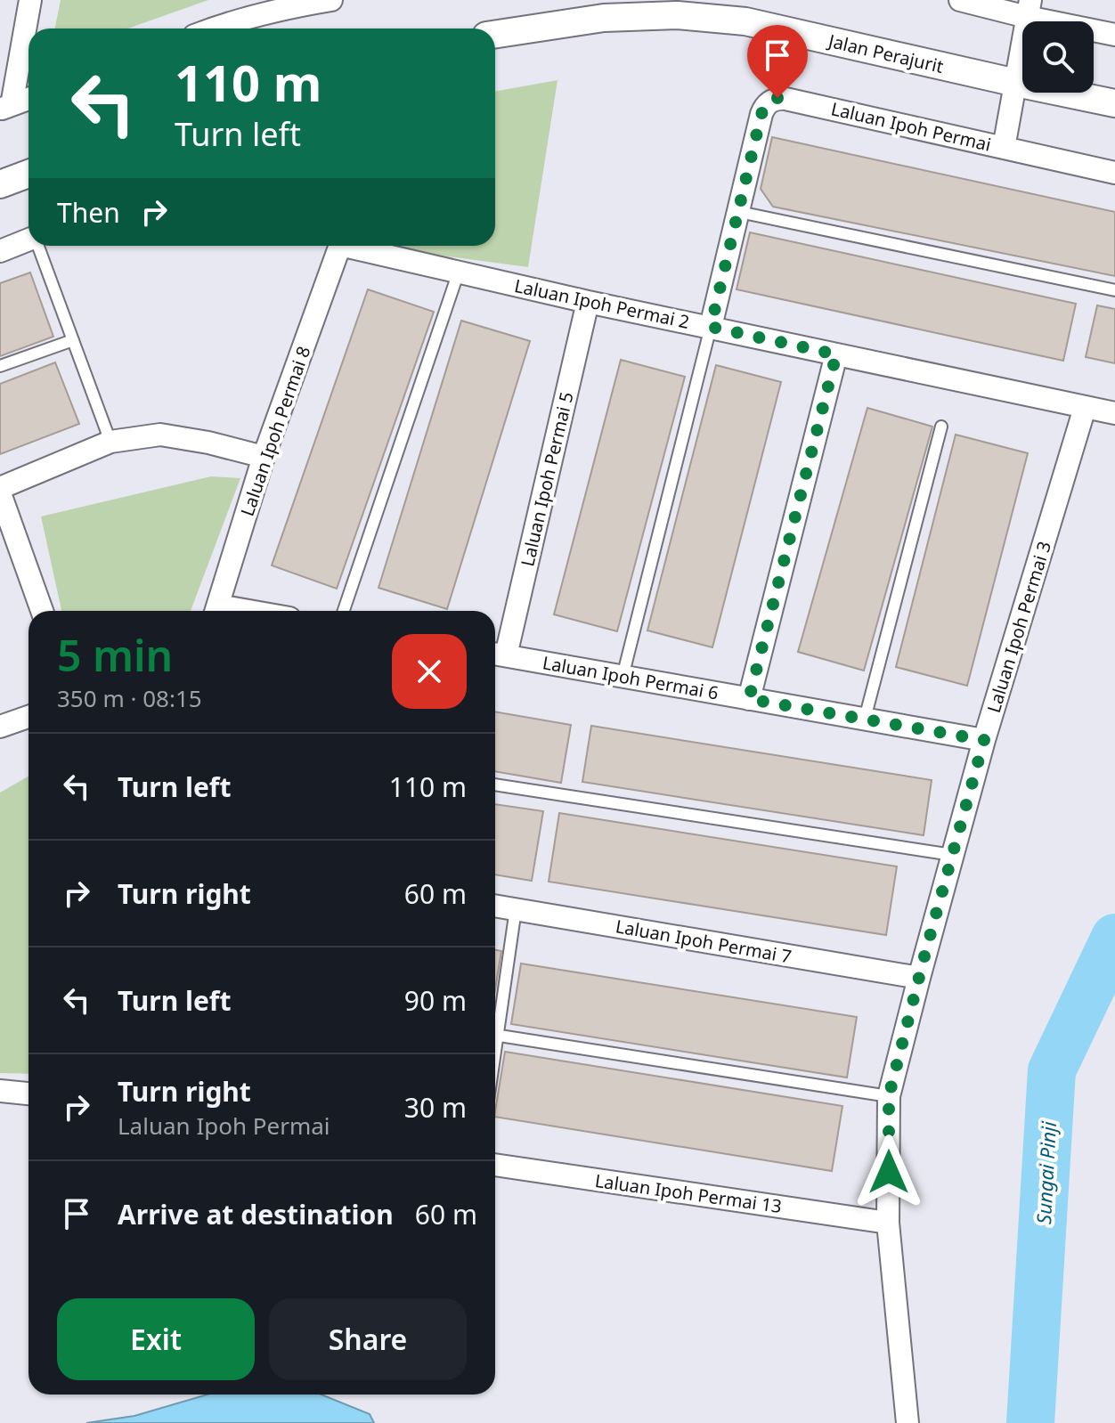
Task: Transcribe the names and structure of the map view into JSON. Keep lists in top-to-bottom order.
{
  "streets": {
    "street": [
      "Jalan Perajurit",
      "Laluan Ipoh Permai",
      "Laluan Ipoh Permai 2",
      "Laluan Ipoh Permai 8",
      "Laluan Ipoh Permai 5",
      "Laluan Ipoh Permai 3",
      "Laluan Ipoh Permai 6",
      "Laluan Ipoh Permai 7",
      "Laluan Ipoh Permai 13"
    ]
  },
  "crossings": [
    ["Laluan Ipoh Permai", "Laluan Ipoh Permai 2"],
    ["Laluan Ipoh Permai 2", "Laluan Ipoh Permai 5"],
    ["Laluan Ipoh Permai 2", "Laluan Ipoh Permai 3"],
    ["Laluan Ipoh Permai 5", "Laluan Ipoh Permai 6"],
    ["Laluan Ipoh Permai 3", "Laluan Ipoh Permai 6"],
    ["Laluan Ipoh Permai 3", "Laluan Ipoh Permai 7"],
    ["Laluan Ipoh Permai 3", "Laluan Ipoh Permai 13"]
  ],
  "water": ["Sungai Pinji"],
  "page": {
    "turn": ["110 m", "Turn left"],
    "then": "Then",
    "heading": ["5 min", "350 m · 08:15"],
    "list": [
      {
        "name": "Turn left",
        "value": "110 m"
      },
      {
        "name": "Turn right",
        "value": "60 m"
      },
      {
        "name": "Turn left",
        "value": "90 m"
      },
      {
        "name": "Turn right",
        "note": "Laluan Ipoh Permai",
        "value": "30 m"
      },
      {
        "name": "Arrive at destination",
        "value": "60 m"
      }
    ],
    "buttons": ["Exit", "Share"]
  }
}
